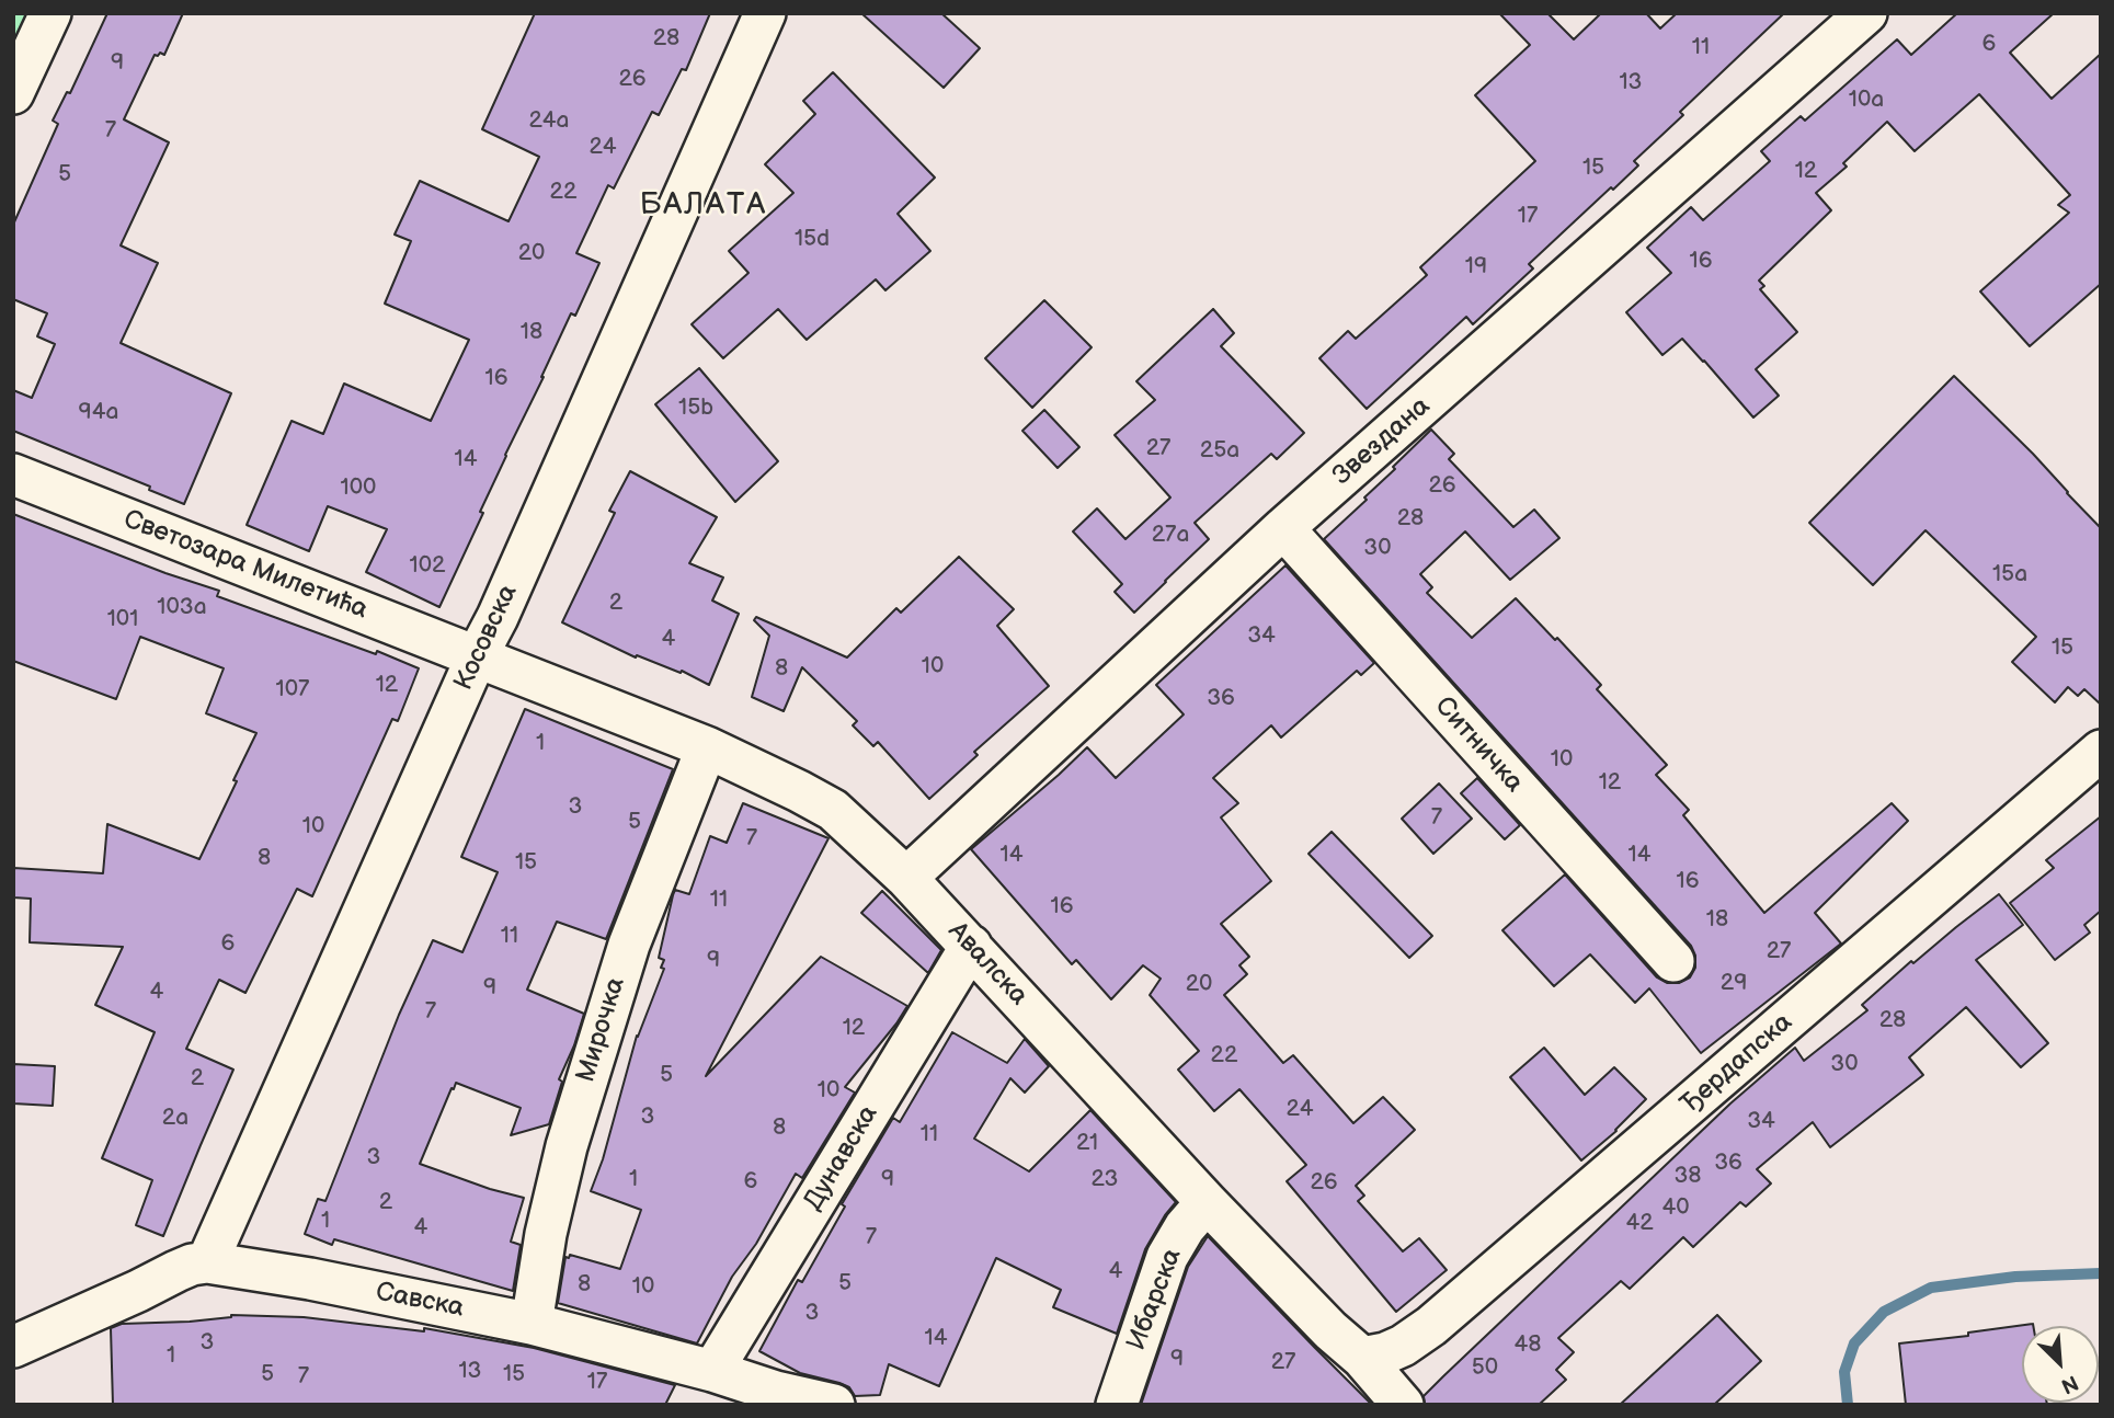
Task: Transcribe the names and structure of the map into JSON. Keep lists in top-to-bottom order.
{
  "streets": {
    "street": [
      "Звездана",
      "Светозара Милетића",
      "Косовска",
      "Ситничка",
      "Авалска",
      "Мирочка",
      "Ђердапска",
      "Дунавска",
      "Ибарска",
      "Савска"
    ]
  },
  "crossings": [
    ["Звездана", "Ситничка"],
    ["Звездана", "Авалска"],
    ["Светозара Милетића", "Косовска"],
    ["Светозара Милетића", "Авалска"],
    ["Косовска", "Авалска"],
    ["Косовска", "Савска"],
    ["Авалска", "Мирочка"],
    ["Авалска", "Ђердапска"],
    ["Авалска", "Дунавска"],
    ["Авалска", "Ибарска"],
    ["Мирочка", "Савска"],
    ["Дунавска", "Савска"]
  ],
  "districts": ["БАЛАТА"],
  "house_numbers": [
    "28",
    "6",
    "11",
    "9",
    "26",
    "13",
    "10a",
    "24a",
    "7",
    "24",
    "15",
    "12",
    "5",
    "22",
    "17",
    "15d",
    "20",
    "16",
    "19",
    "18",
    "16",
    "15b",
    "94a",
    "27",
    "25a",
    "14",
    "26",
    "100",
    "28",
    "27a",
    "30",
    "102",
    "15a",
    "2",
    "103a",
    "101",
    "34",
    "4",
    "15",
    "10",
    "8",
    "12",
    "107",
    "36",
    "1",
    "10",
    "12",
    "3",
    "7",
    "5",
    "10",
    "7",
    "14",
    "14",
    "8",
    "15",
    "16",
    "11",
    "16",
    "18",
    "11",
    "6",
    "27",
    "9",
    "29",
    "20",
    "9",
    "4",
    "7",
    "28",
    "12",
    "22",
    "30",
    "5",
    "2",
    "10",
    "24",
    "3",
    "2a",
    "34",
    "8",
    "11",
    "21",
    "3",
    "36",
    "38",
    "1",
    "9",
    "23",
    "6",
    "26",
    "2",
    "40",
    "1",
    "42",
    "4",
    "7",
    "4",
    "5",
    "8",
    "10",
    "3",
    "14",
    "3",
    "48",
    "1",
    "9",
    "27",
    "50",
    "13",
    "5",
    "15",
    "7",
    "17"
  ],
  "north": "bottom right"
}
